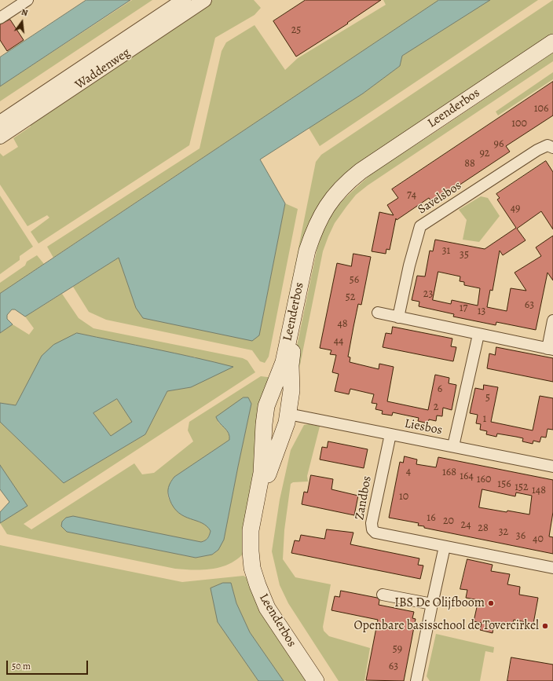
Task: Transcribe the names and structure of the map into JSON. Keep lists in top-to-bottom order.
{
  "streets": {
    "main road": ["Leenderbos"],
    "street": [
      "Waddenweg",
      "Savelsbos",
      "Liesbos",
      "Zandbos"
    ]
  },
  "crossings": [
    ["Leenderbos", "Liesbos"],
    ["Liesbos", "Zandbos"]
  ],
  "places": ["IBS De Olijfboom", "Openbare basisschool de Tovercirkel"],
  "house_numbers": [
    "25",
    "106",
    "100",
    "96",
    "92",
    "88",
    "74",
    "49",
    "31",
    "35",
    "56",
    "23",
    "52",
    "63",
    "17",
    "13",
    "48",
    "44",
    "6",
    "5",
    "2",
    "1",
    "4",
    "168",
    "164",
    "160",
    "156",
    "152",
    "148",
    "10",
    "16",
    "20",
    "24",
    "28",
    "32",
    "36",
    "40",
    "59",
    "63"
  ],
  "scale_bar": "50 m",
  "north": "top"
}
